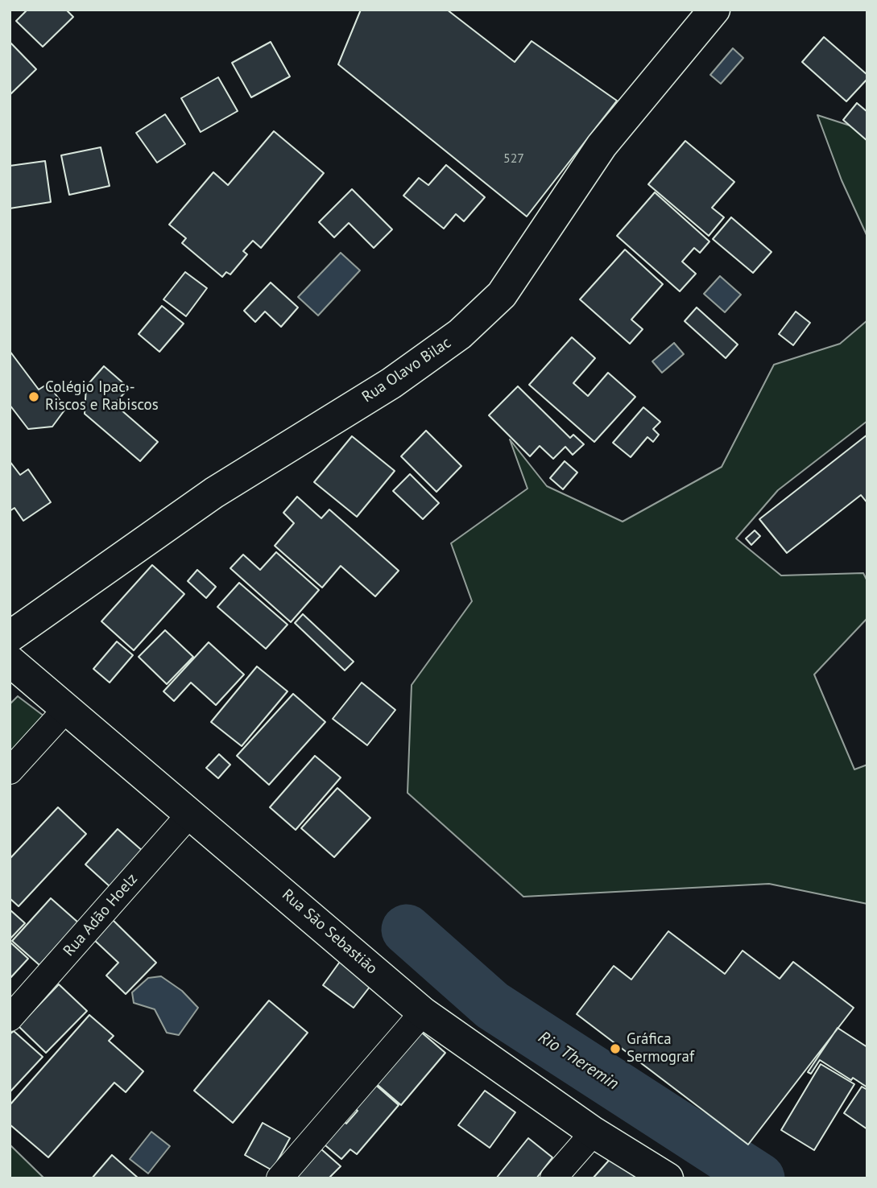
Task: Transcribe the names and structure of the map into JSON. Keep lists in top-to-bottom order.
{
  "streets": {
    "main road": ["Rua Olavo Bilac", "Rua São Sebastião"],
    "street": ["Rua Adão Hoelz"]
  },
  "crossings": [
    ["Rua Adão Hoelz", "Rua São Sebastião"]
  ],
  "water": ["Rio Theremin"],
  "places": ["Colégio Ipac - Riscos e Rabiscos", "Gráfica Sermograf"],
  "house_numbers": ["527"]
}
